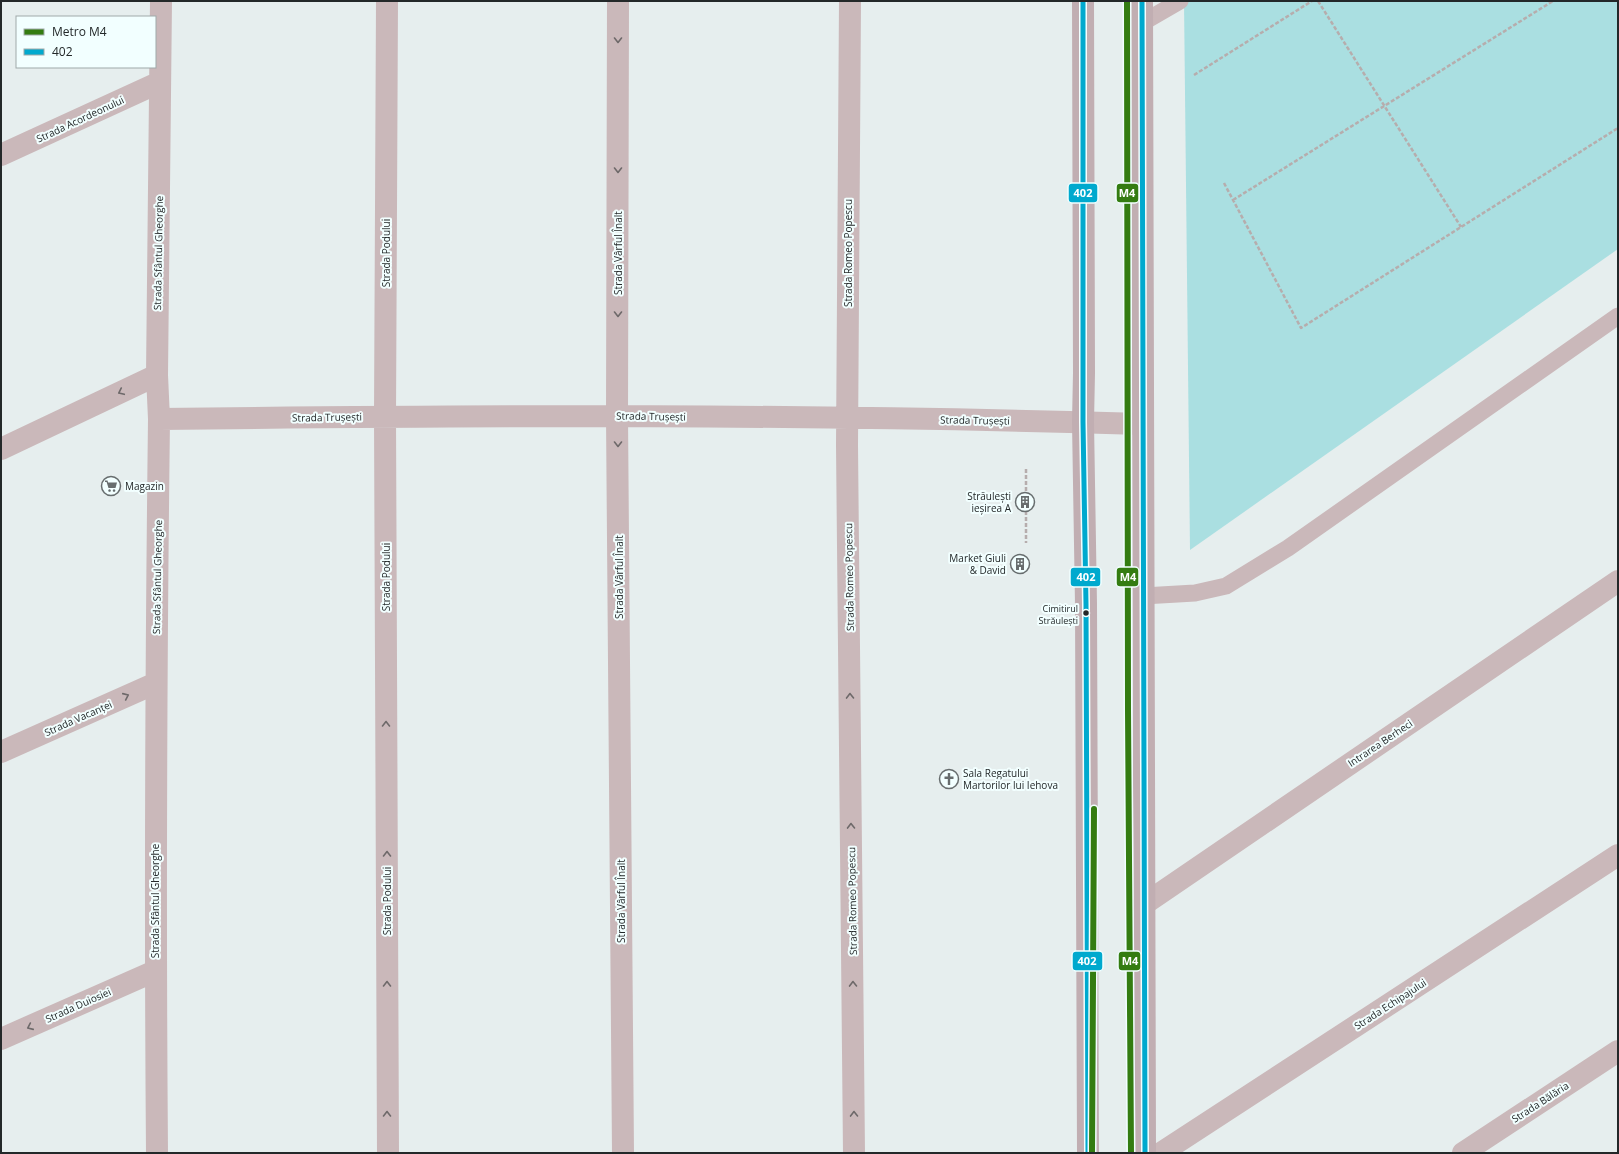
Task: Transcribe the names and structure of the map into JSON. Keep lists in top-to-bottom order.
{
  "streets": {
    "street": [
      "Strada Acordeonului",
      "Strada Sfântul Gheorghe",
      "Strada Podului",
      "Strada Vârful Înalt",
      "Strada Romeo Popescu",
      "Strada Trușești",
      "Strada Vacanței",
      "Intrarea Berheci",
      "Strada Echipajului",
      "Strada Duiosiei",
      "Strada Bălăria"
    ]
  },
  "crossings": [
    ["Strada Acordeonului", "Strada Sfântul Gheorghe"],
    ["Strada Sfântul Gheorghe", "Strada Trușești"],
    ["Strada Sfântul Gheorghe", "Strada Vacanței"],
    ["Strada Sfântul Gheorghe", "Strada Duiosiei"],
    ["Strada Podului", "Strada Trușești"],
    ["Strada Vârful Înalt", "Strada Trușești"],
    ["Strada Romeo Popescu", "Strada Trușești"]
  ],
  "one_way": [
    "Strada Podului",
    "Strada Vârful Înalt",
    "Strada Romeo Popescu",
    "Strada Vacanței",
    "Strada Duiosiei"
  ],
  "places": {
    "supermarket": ["Magazin"],
    "building": ["Străulești ieșirea A", "Market Giuli & David"],
    "other": ["Cimitirul Străulești"],
    "church": ["Sala Regatului Martorilor lui Iehova"]
  },
  "lines": ["metro line M4", "transit line 402"],
  "legend": ["Metro M4", "402"]
}
